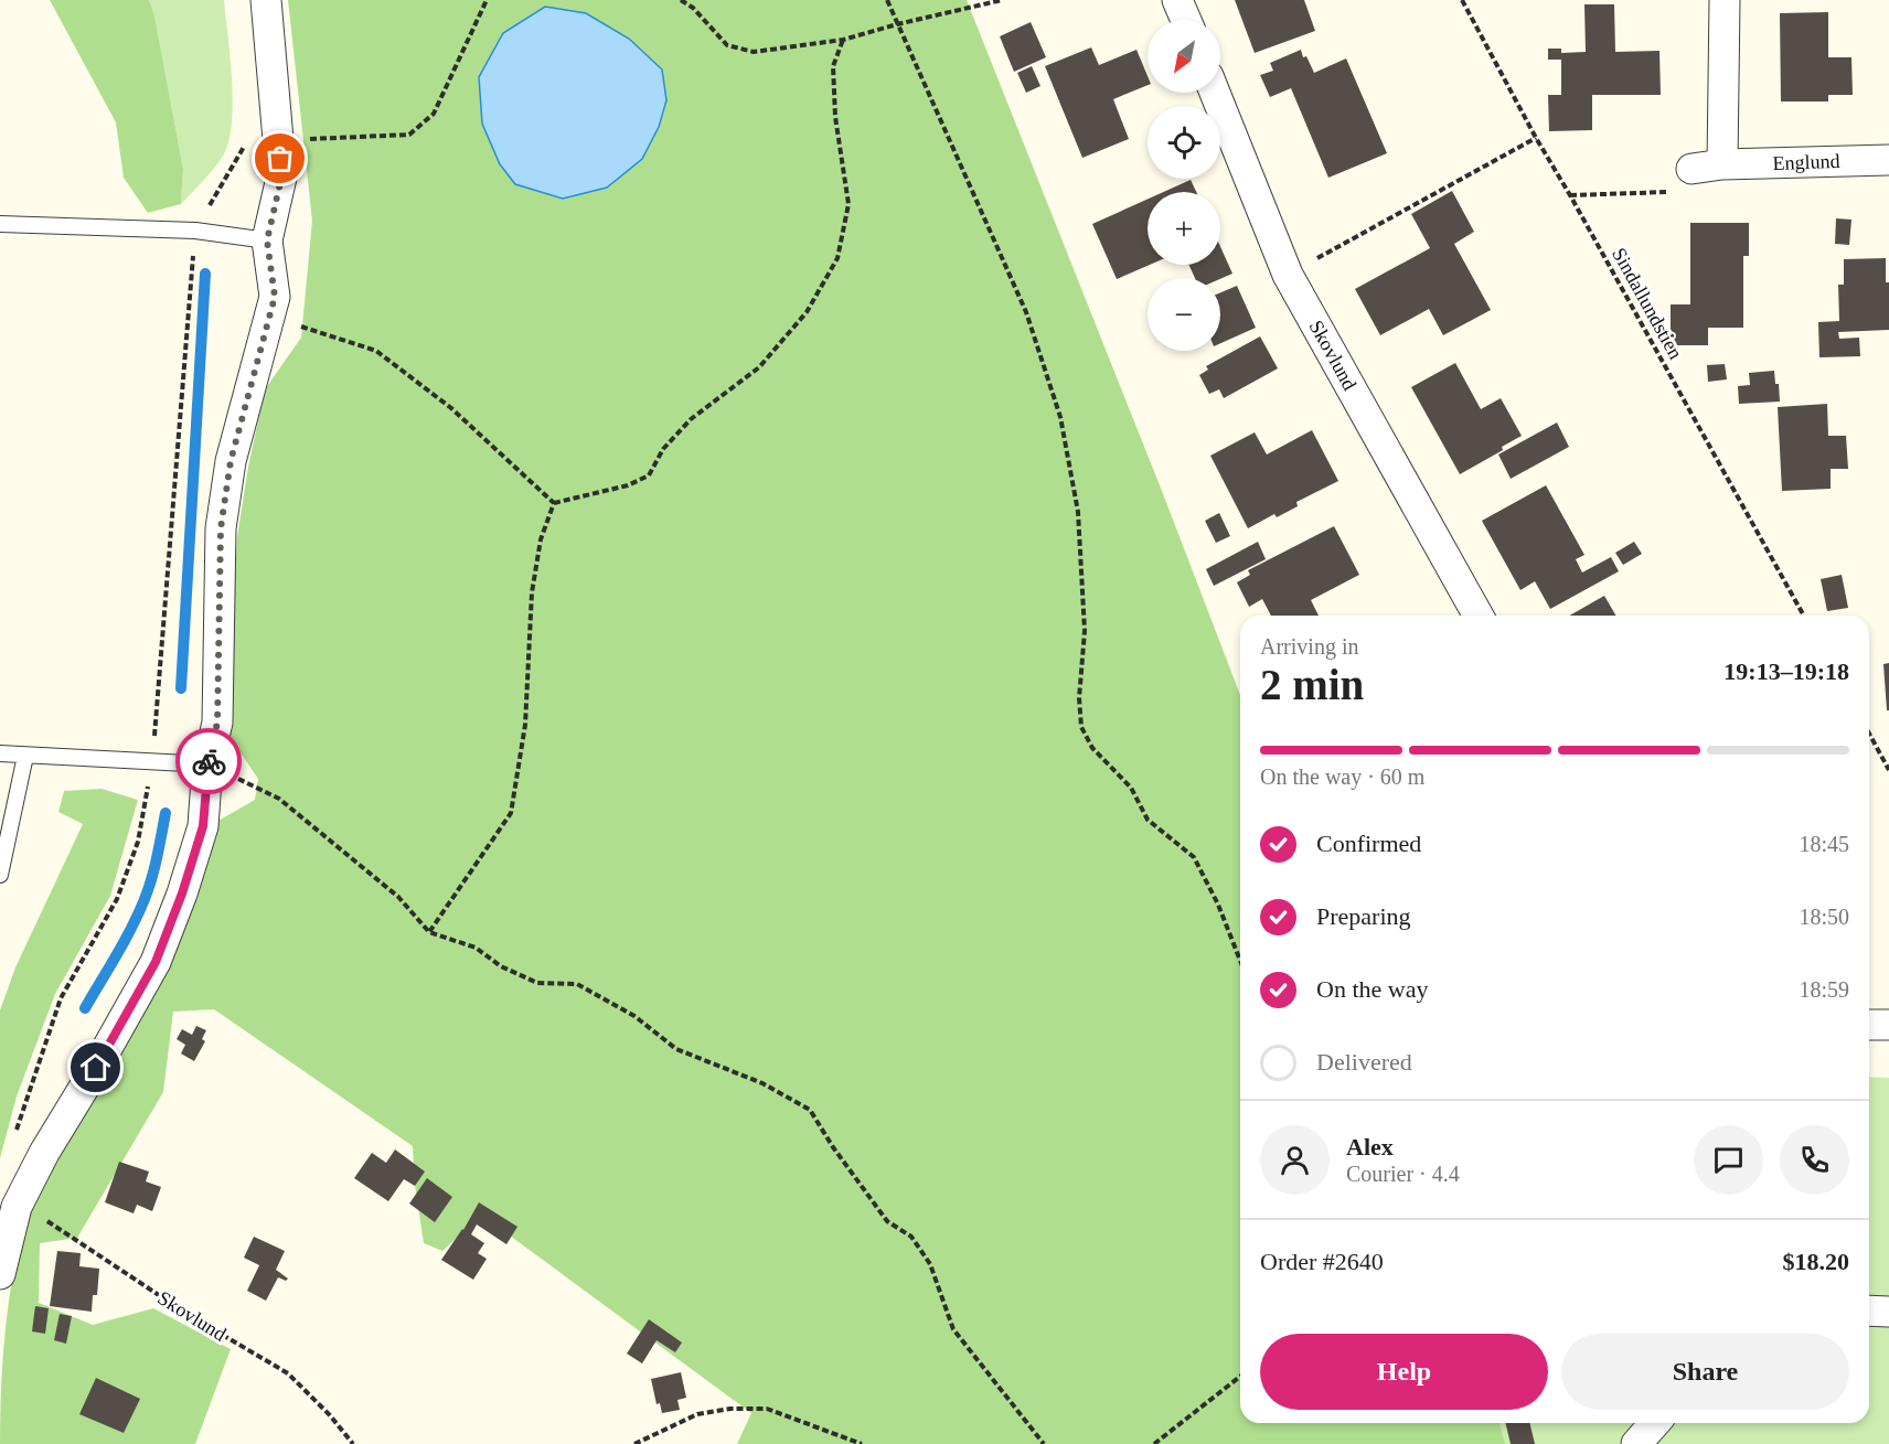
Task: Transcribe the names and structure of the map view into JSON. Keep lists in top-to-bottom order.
{
  "streets": {
    "street": ["Englund", "Skovlund"],
    "path": ["Sindallundstien"]
  },
  "north": "bottom left",
  "page": {
    "map_buttons": ["+", "−"],
    "heading": ["2 min", "Arriving in", "19:13–19:18"],
    "panel": [
      "Alex",
      "Courier · 4.4",
      "Order #2640",
      "$18.20"
    ],
    "bar": "On the way · 60 m",
    "list": [
      ["Confirmed", "18:45"],
      ["Preparing", "18:50"],
      ["On the way", "18:59"],
      "Delivered"
    ],
    "buttons": ["Help", "Share"]
  }
}
